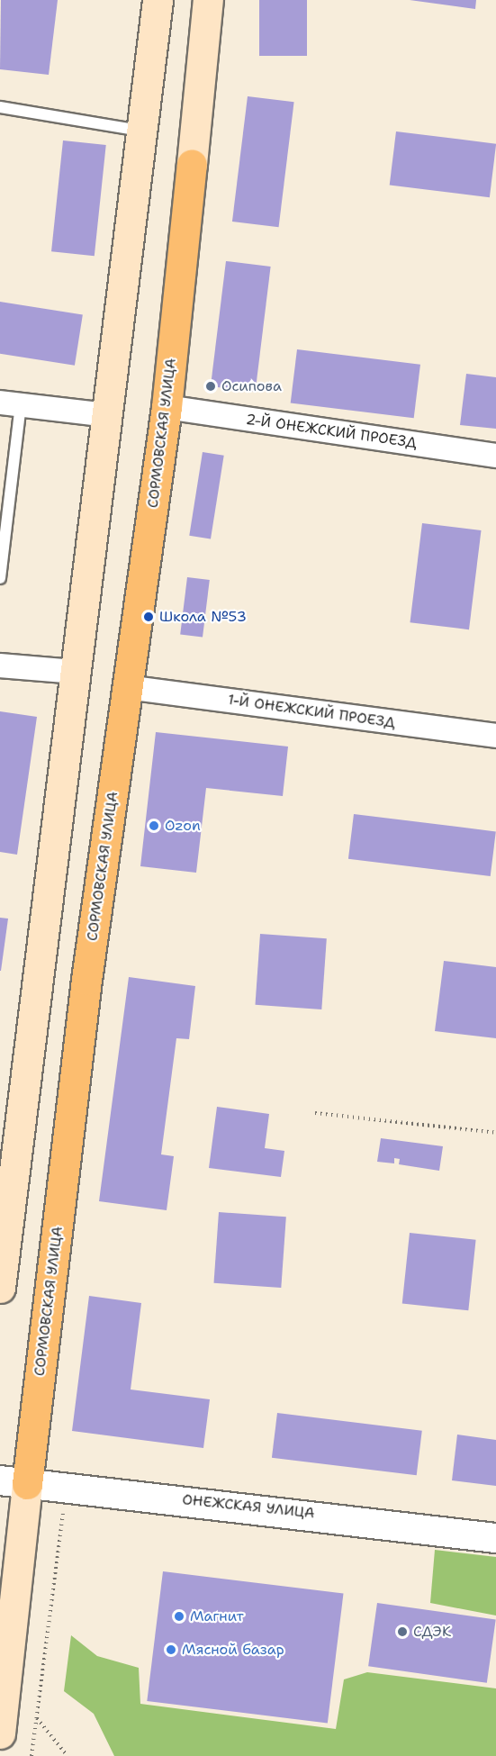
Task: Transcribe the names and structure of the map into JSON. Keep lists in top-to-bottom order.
{
  "streets": {
    "highway": ["СОРМОВСКАЯ УЛИЦА"],
    "street": ["2-Й ОНЕЖСКИЙ ПРОЕЗД", "1-Й ОНЕЖСКИЙ ПРОЕЗД", "ОНЕЖСКАЯ УЛИЦА"]
  },
  "crossings": [
    ["2-Й ОНЕЖСКИЙ ПРОЕЗД", "СОРМОВСКАЯ УЛИЦА"],
    ["СОРМОВСКАЯ УЛИЦА", "1-Й ОНЕЖСКИЙ ПРОЕЗД"],
    ["СОРМОВСКАЯ УЛИЦА", "ОНЕЖСКАЯ УЛИЦА"]
  ],
  "places": [
    "Осипова",
    "Школа №53",
    "Ozon",
    "Магнит",
    "СДЭК",
    "Мясной базар"
  ]
}
